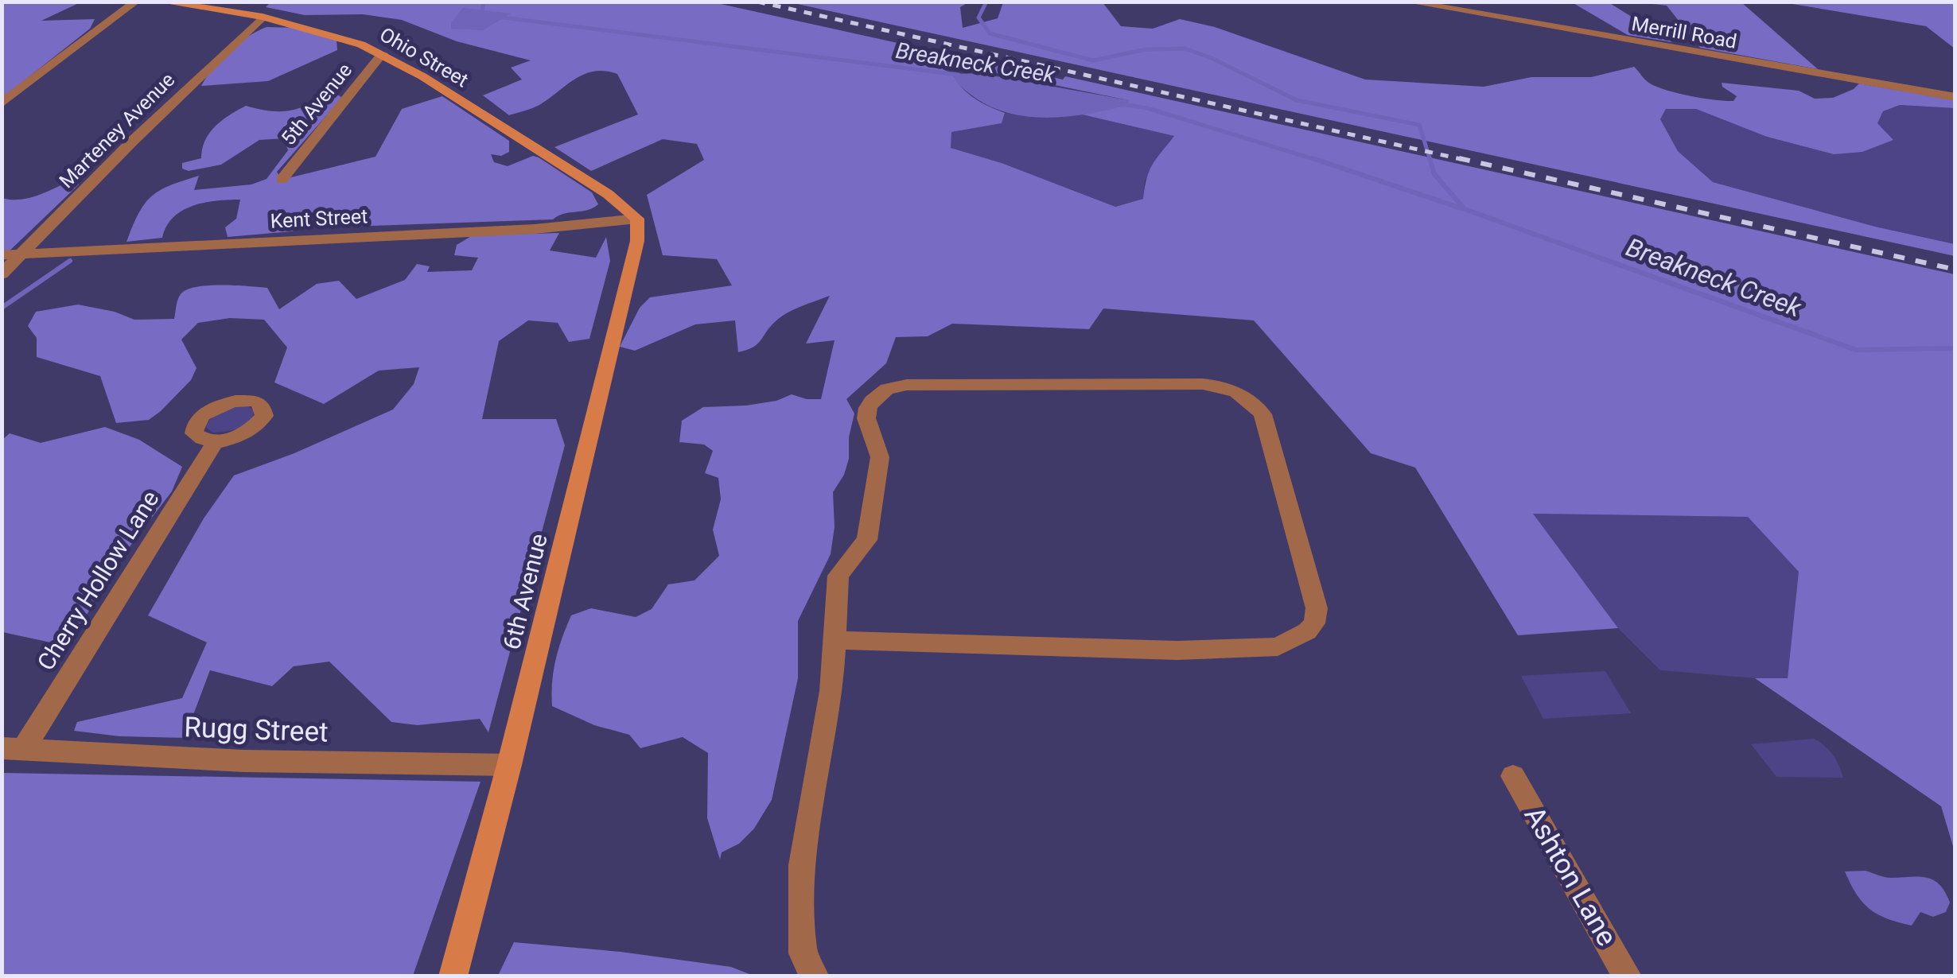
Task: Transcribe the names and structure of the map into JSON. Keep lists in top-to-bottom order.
{
  "streets": {
    "street": [
      "Merrill Road",
      "Ohio Street",
      "5th Avenue",
      "Marteney Avenue",
      "Kent Street",
      "Cherry Hollow Lane",
      "6th Avenue",
      "Rugg Street",
      "Ashton Lane"
    ]
  },
  "crossings": [
    ["Ohio Street", "5th Avenue"],
    ["Ohio Street", "Marteney Avenue"],
    ["Ohio Street", "Kent Street"],
    ["Ohio Street", "6th Avenue"],
    ["Marteney Avenue", "Kent Street"],
    ["Kent Street", "6th Avenue"],
    ["Cherry Hollow Lane", "Rugg Street"],
    ["6th Avenue", "Rugg Street"]
  ],
  "water": ["Breakneck Creek"]
}
